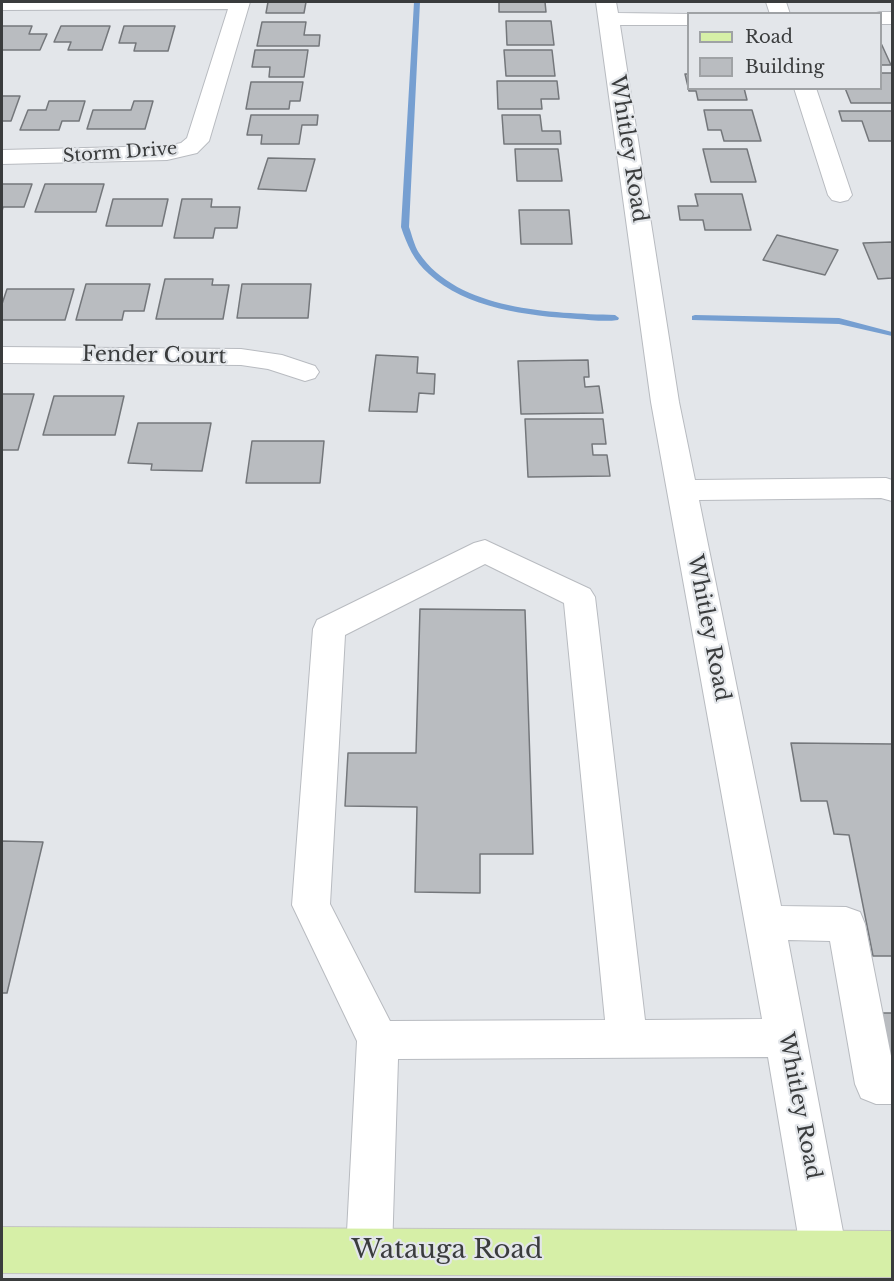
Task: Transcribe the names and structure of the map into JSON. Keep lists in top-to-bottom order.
{
  "streets": {
    "main road": ["Watauga Road"],
    "street": ["Whitley Road", "Storm Drive", "Fender Court"]
  },
  "crossings": [
    ["Whitley Road", "Watauga Road"]
  ],
  "legend": ["Road", "Building"]
}
